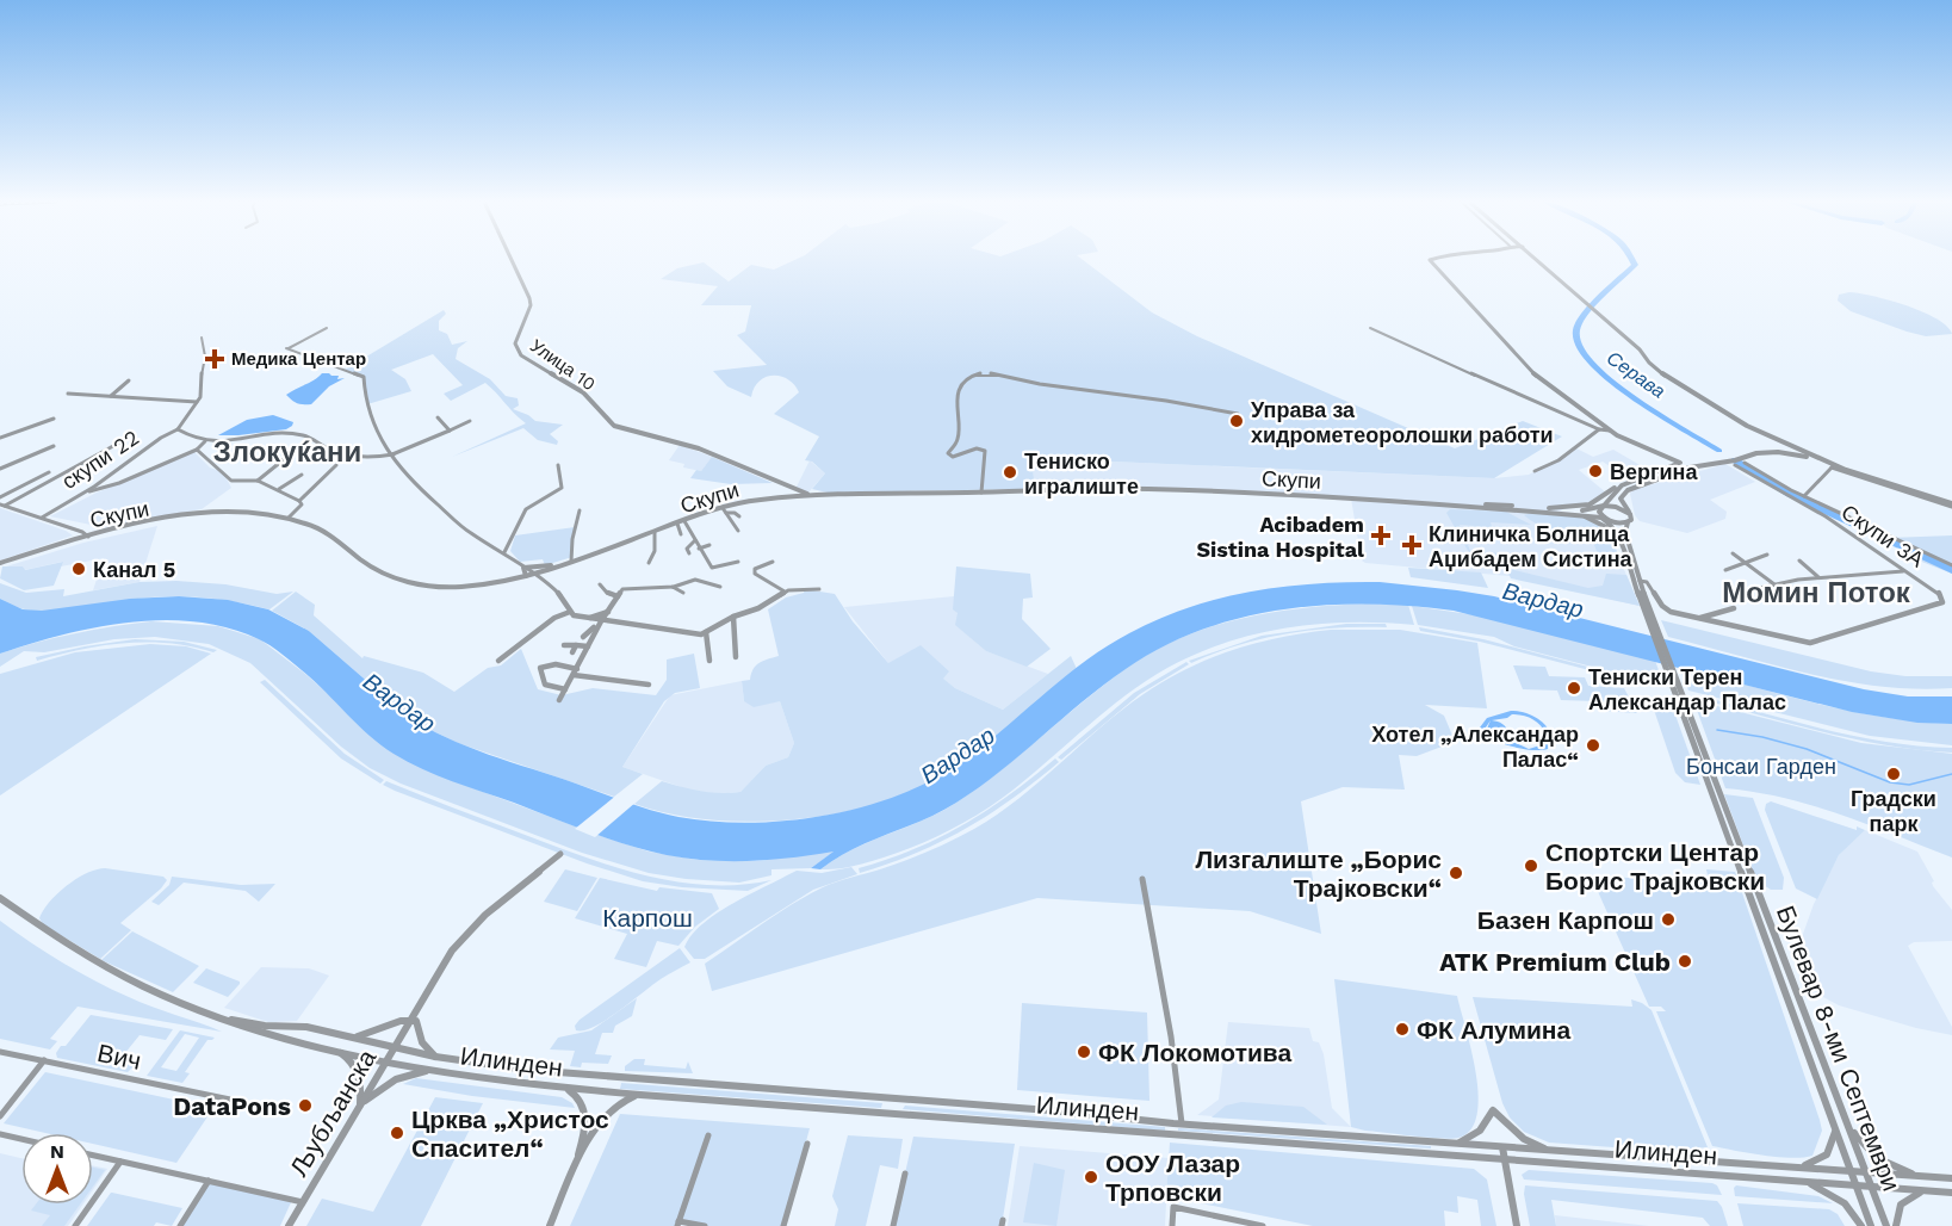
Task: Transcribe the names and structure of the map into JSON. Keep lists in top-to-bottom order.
{
  "streets": {
    "street": [
      "Улица 10",
      "скупи 22",
      "Скупи",
      "Скупи 3А",
      "Булевар 8-ми Септември",
      "Вич",
      "Илинден",
      "Љубљанска"
    ]
  },
  "crossings": [
    ["Улица 10", "Скупи"],
    ["Скупи", "Булевар 8-ми Септември"],
    ["Скупи 3А", "Булевар 8-ми Септември"],
    ["Булевар 8-ми Септември", "Илинден"],
    ["Илинден", "Љубљанска"]
  ],
  "districts": ["Злокуќани", "Момин Поток"],
  "water": ["Серава", "Вардар"],
  "parks": ["Бонсаи Гарден", "Карпош"],
  "places": {
    "health": ["Медика Центар", "Acibadem Sistina Hospital", "Клиничка Болница Аџибадем Систина"],
    "other": [
      "Управа за хидрометеоролошки работи",
      "Вергина",
      "Тениско игралиште",
      "Канал 5",
      "Тениски Терен Александар Палас",
      "Хотел „Александар Палас“",
      "Градски парк",
      "Спортски Центар Борис Трајковски",
      "Лизгалиште „Борис Трајковски“",
      "Базен Карпош",
      "ATK Premium Club",
      "ФК Алумина",
      "ФК Локомотива",
      "DataPons",
      "Црква „Христос Спасител“",
      "ООУ Лазар Трповски"
    ]
  },
  "north": "top"
}
